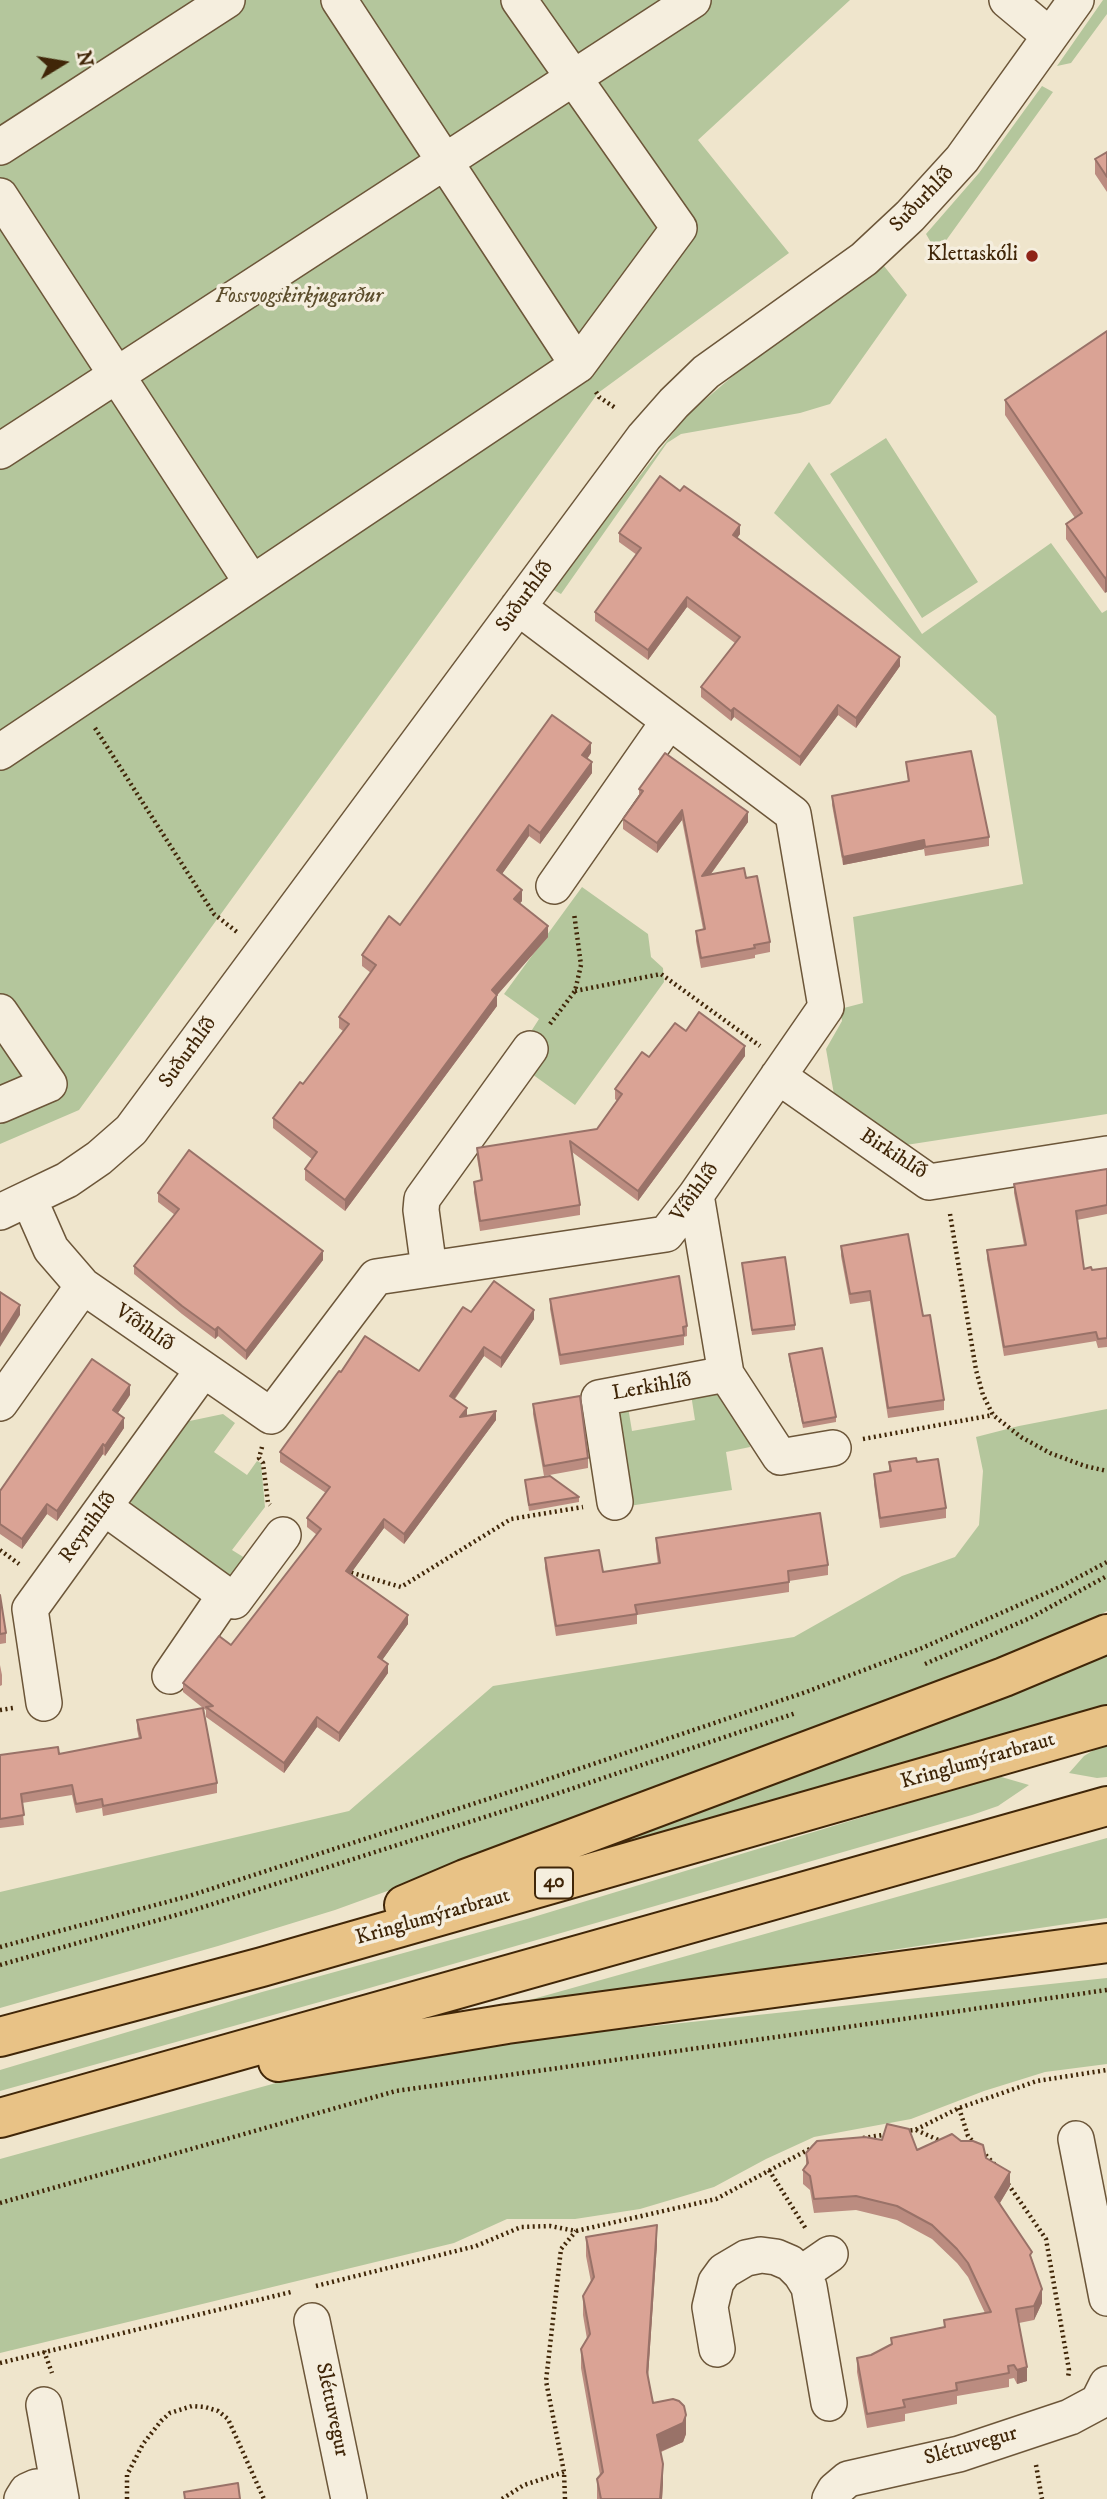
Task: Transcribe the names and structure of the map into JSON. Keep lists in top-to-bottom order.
{
  "streets": {
    "main road": ["Kringlumýrarbraut", "40"],
    "street": [
      "Suðurhlíð",
      "Birkihlíð",
      "Víðihlíð",
      "Lerkihlíð",
      "Reynihlíð",
      "Sléttuvegur"
    ]
  },
  "crossings": [
    ["Suðurhlíð", "Víðihlíð"],
    ["Birkihlíð", "Víðihlíð"],
    ["Víðihlíð", "Reynihlíð"]
  ],
  "parks": ["Fossvogskirkjugarður"],
  "places": ["Klettaskóli"],
  "north": "right"
}
